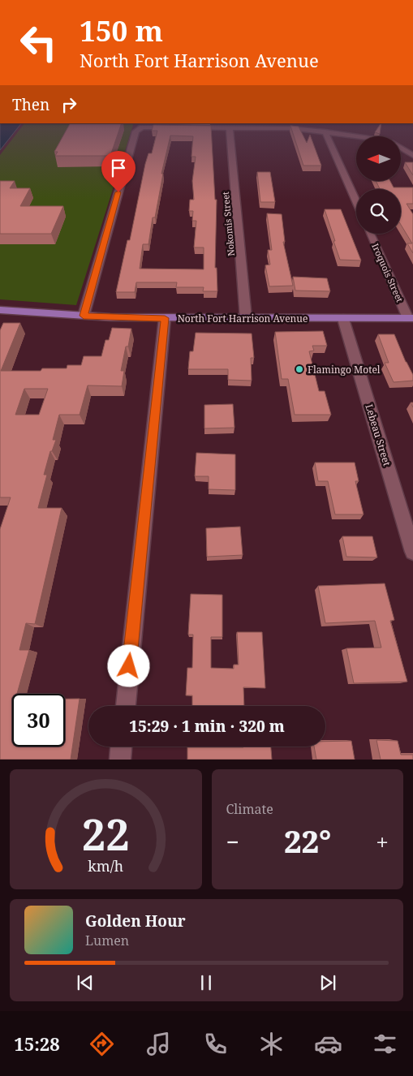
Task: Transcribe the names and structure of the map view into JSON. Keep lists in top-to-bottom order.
{
  "streets": {
    "main road": ["North Fort Harrison Avenue"],
    "street": ["Nokomis Street", "Iroquois Street", "Lebeau Street"]
  },
  "crossings": [
    ["Nokomis Street", "North Fort Harrison Avenue"],
    ["Iroquois Street", "North Fort Harrison Avenue"],
    ["North Fort Harrison Avenue", "Lebeau Street"]
  ],
  "places": ["Flamingo Motel"],
  "north": "left",
  "page": {
    "turn": ["150 m", "North Fort Harrison Avenue"],
    "then": "Then",
    "limit": "30",
    "trip": "15:29 · 1 min · 320 m",
    "tile": "Climate",
    "heat": ["−", "22°", "+"],
    "song": ["Golden Hour", "Lumen"],
    "tabs": "15:28",
    "gauge": ["22", "km/h"]
  }
}
